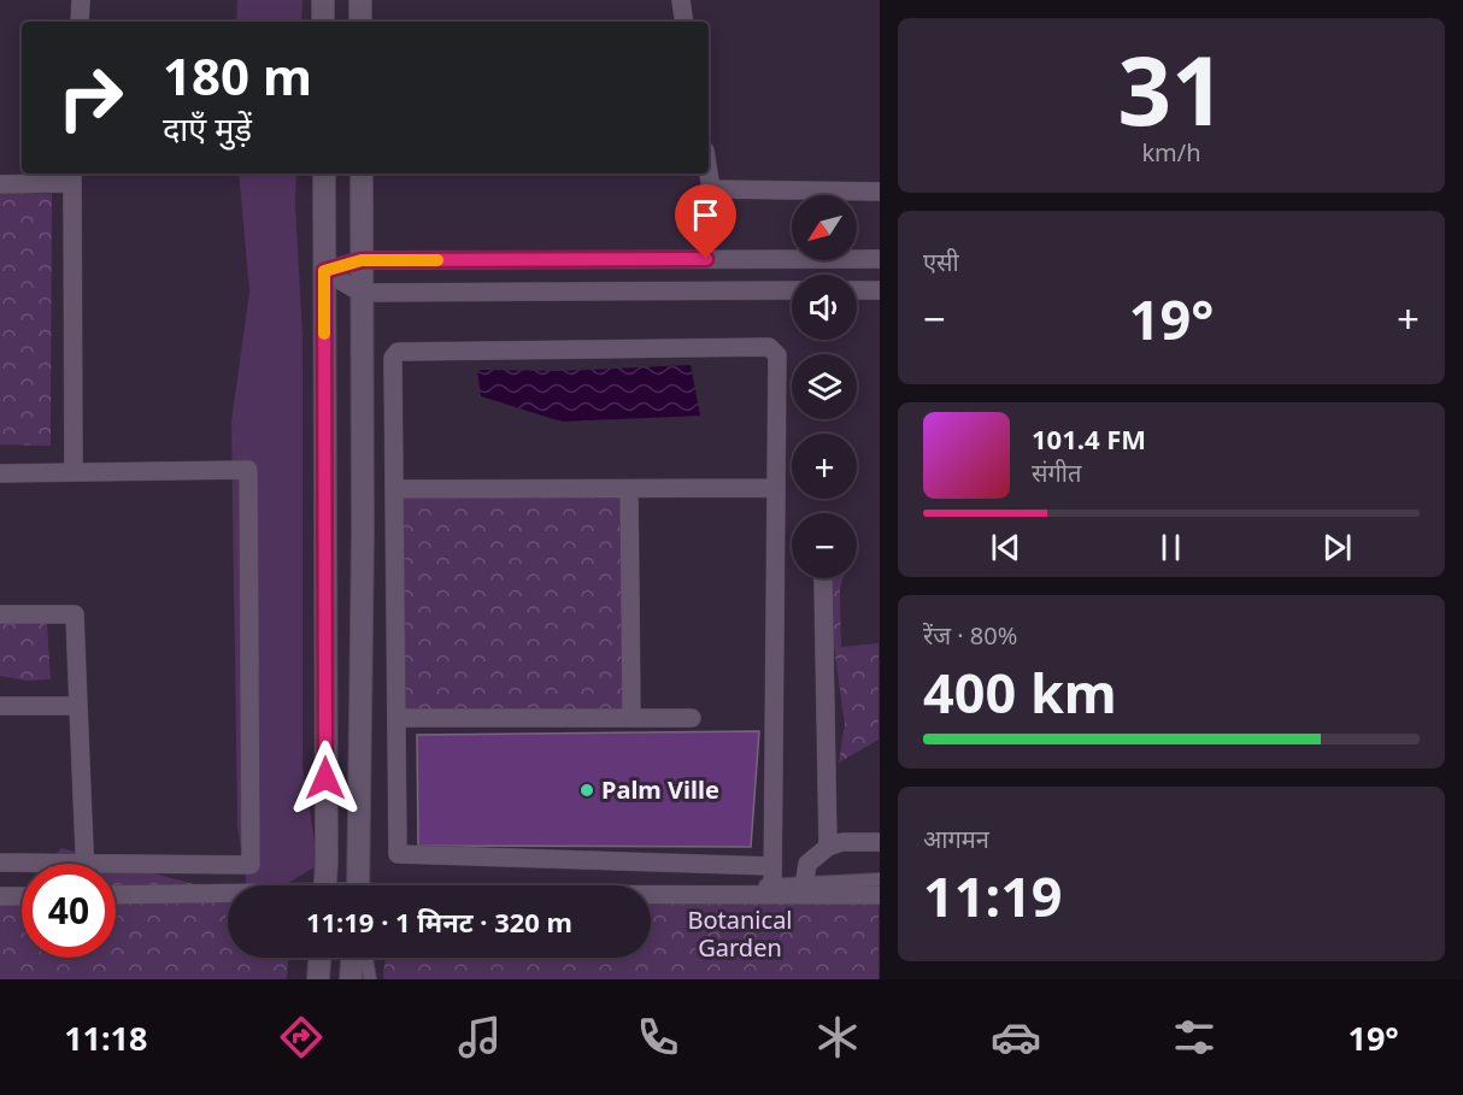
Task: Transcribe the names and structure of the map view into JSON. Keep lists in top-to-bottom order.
{
  "parks": ["Botanical Garden"],
  "places": ["Palm Ville"],
  "north": "bottom left",
  "page": {
    "tile": [
      ["31", "km/h"],
      "एसी",
      ["रेंज · 80%", "400 km"],
      ["आगमन", "11:19"]
    ],
    "turn": ["180 m", "दाएँ मुड़ें"],
    "map_buttons": ["+", "−"],
    "heat": ["−", "19°", "+"],
    "song": ["101.4 FM", "संगीत"],
    "limit": "40",
    "trip": "11:19 · 1 मिनट · 320 m",
    "tabs": ["11:18", "19°"]
  }
}
